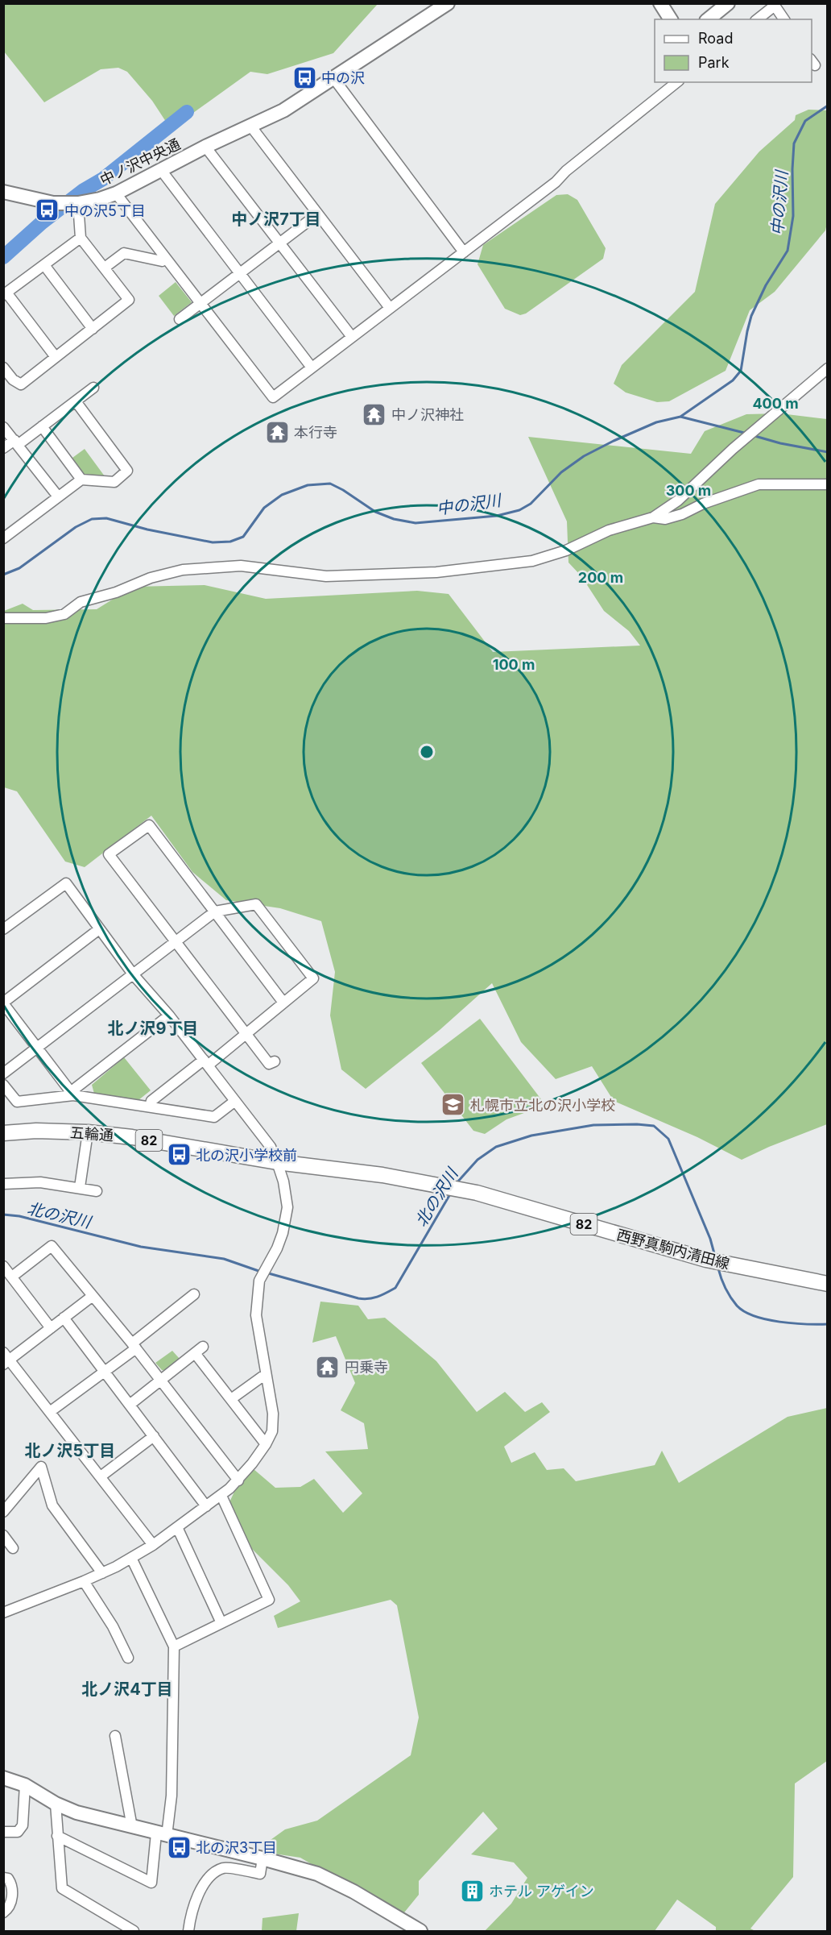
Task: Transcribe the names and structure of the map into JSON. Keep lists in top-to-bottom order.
{
  "streets": {
    "main road": ["五輪通", "82", "西野真駒内清田線"],
    "street": ["中ノ沢中央通"]
  },
  "crossings": [
    ["五輪通", "西野真駒内清田線"]
  ],
  "districts": [
    "中ノ沢7丁目",
    "北ノ沢9丁目",
    "北ノ沢5丁目",
    "北ノ沢4丁目"
  ],
  "water": ["中の沢川", "北の沢川"],
  "places": {
    "bus stop": [
      "中の沢",
      "中の沢5丁目",
      "北の沢小学校前",
      "北の沢3丁目"
    ],
    "temple": ["中ノ沢神社", "本行寺", "円乗寺"],
    "school or university": ["札幌市立北の沢小学校"],
    "building": ["ホテル アゲイン"]
  },
  "legend": ["Road", "Park"],
  "rings": [
    "400 m",
    "300 m",
    "200 m",
    "100 m"
  ]
}
